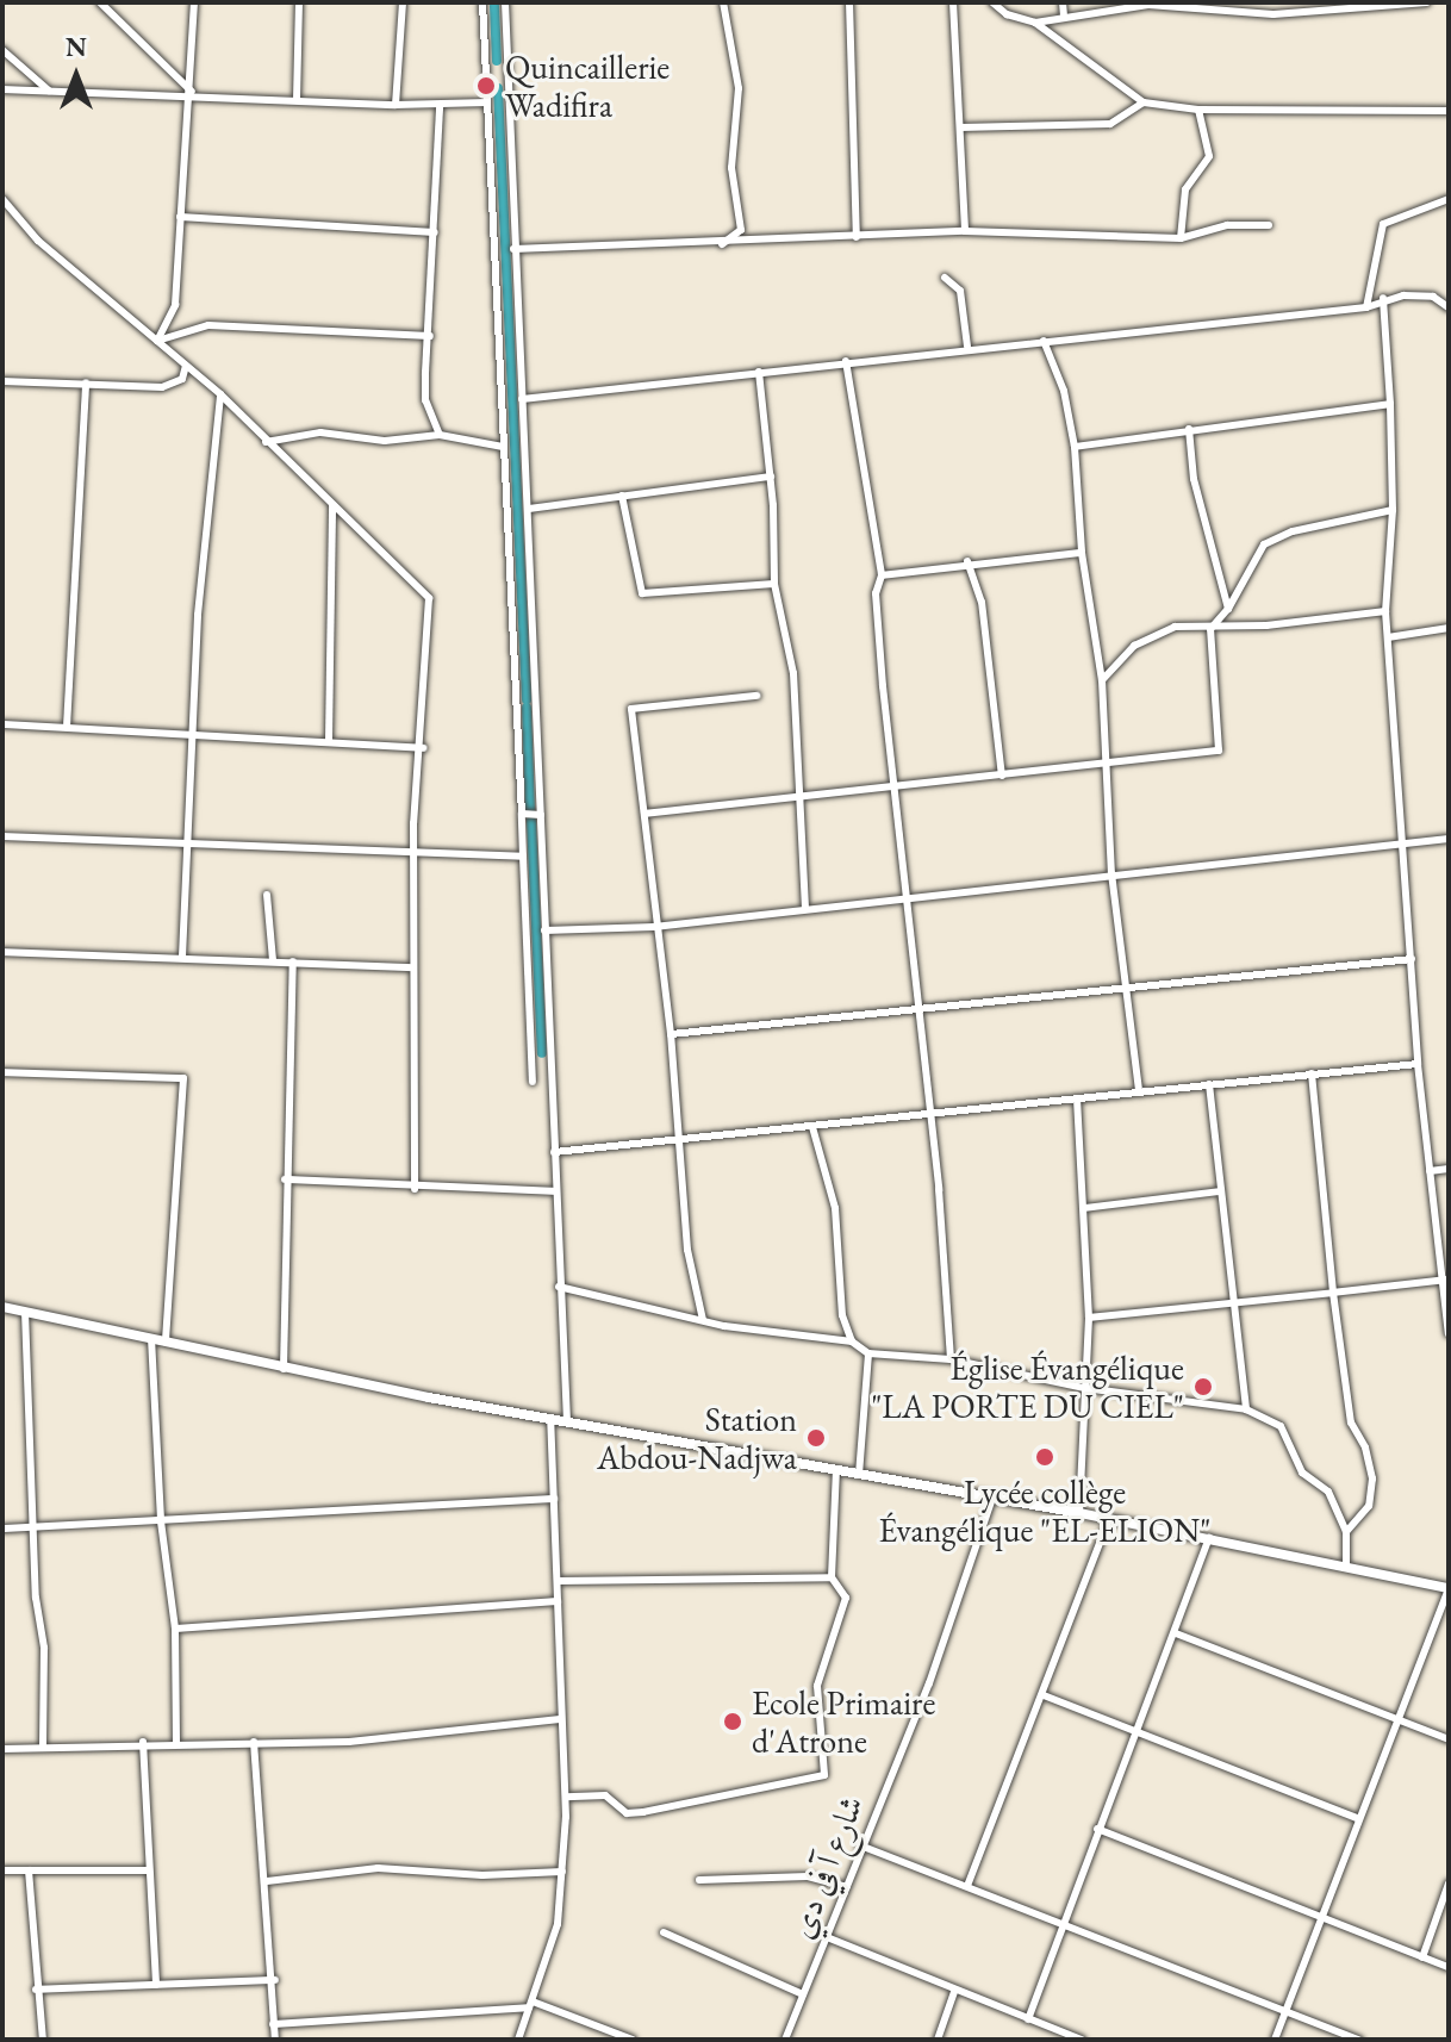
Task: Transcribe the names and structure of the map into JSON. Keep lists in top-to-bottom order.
{
  "streets": {
    "street": ["شارع آ في دي"]
  },
  "places": [
    "Quincaillerie Wadifira",
    "Église Évangélique \"LA PORTE DU CIEL\"",
    "Station Abdou-Nadjwa",
    "Lycée collège Évangélique \"EL-ELION\"",
    "Ecole Primaire d'Atrone"
  ],
  "north": "top"
}
